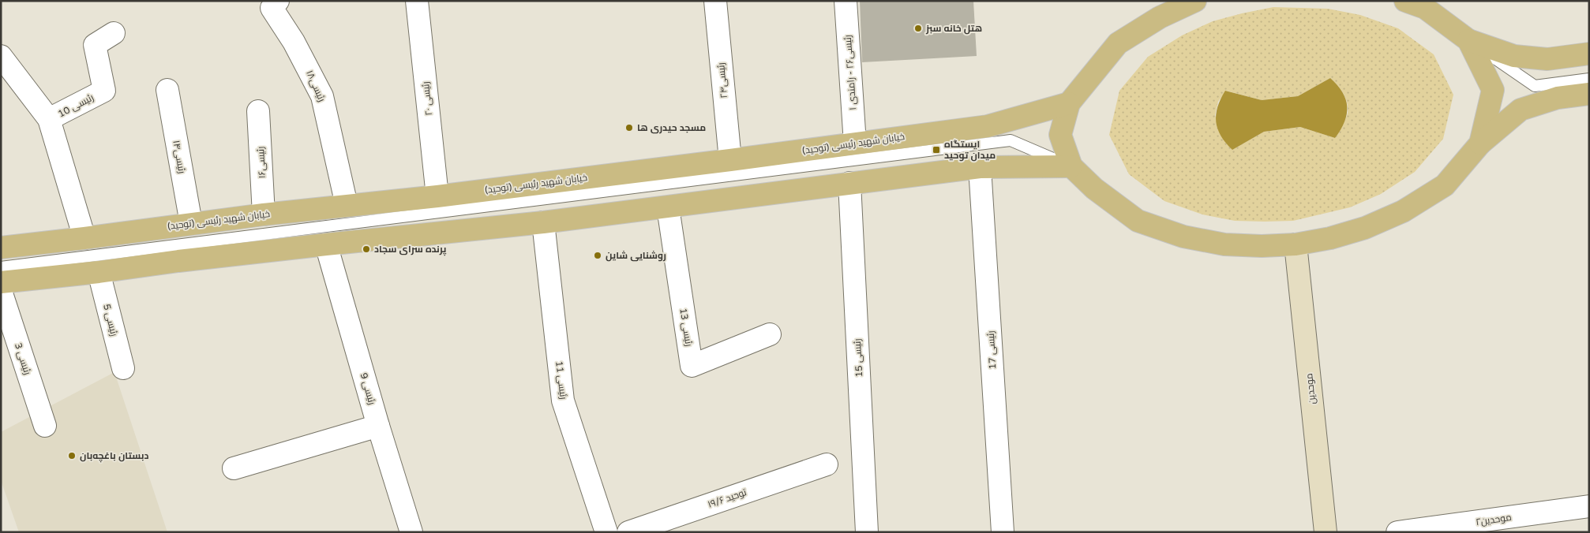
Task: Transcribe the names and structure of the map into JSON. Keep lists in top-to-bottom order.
{
  "streets": {
    "main road": ["خیابان شهید رئیسی (توحید)"],
    "street": [
      "رئیسی۲۶ - رامندی ۱",
      "رئیسی۲۴",
      "رئیسی۱۸",
      "رئیسی ۲۰",
      "رئیسی 10",
      "رئیسی۱۴",
      "رئیسی۱۶",
      "رئیسی 5",
      "رئیسی 13",
      "رئیسی 17",
      "رئیسی 15",
      "رئیسی 3",
      "رئیسی 11",
      "رئیسی 9",
      "موحدین",
      "توحید ۱۹/۶",
      "موحدین۲"
    ]
  },
  "crossings": [
    ["رئیسی۲۶ - رامندی ۱", "خیابان شهید رئیسی (توحید)"],
    ["رئیسی۲۴", "خیابان شهید رئیسی (توحید)"],
    ["رئیسی۱۸", "خیابان شهید رئیسی (توحید)"],
    ["رئیسی ۲۰", "خیابان شهید رئیسی (توحید)"],
    ["رئیسی 10", "خیابان شهید رئیسی (توحید)"],
    ["خیابان شهید رئیسی (توحید)", "رئیسی۱۴"],
    ["خیابان شهید رئیسی (توحید)", "رئیسی۱۶"]
  ],
  "places": {
    "other": [
      "هتل خانه سبز",
      "مسجد حیدری ها",
      "پرنده سرای سجاد",
      "روشنایی شاین",
      "دبستان باغچه‌بان"
    ],
    "transit": ["ایستگاه میدان توحید"]
  }
}
